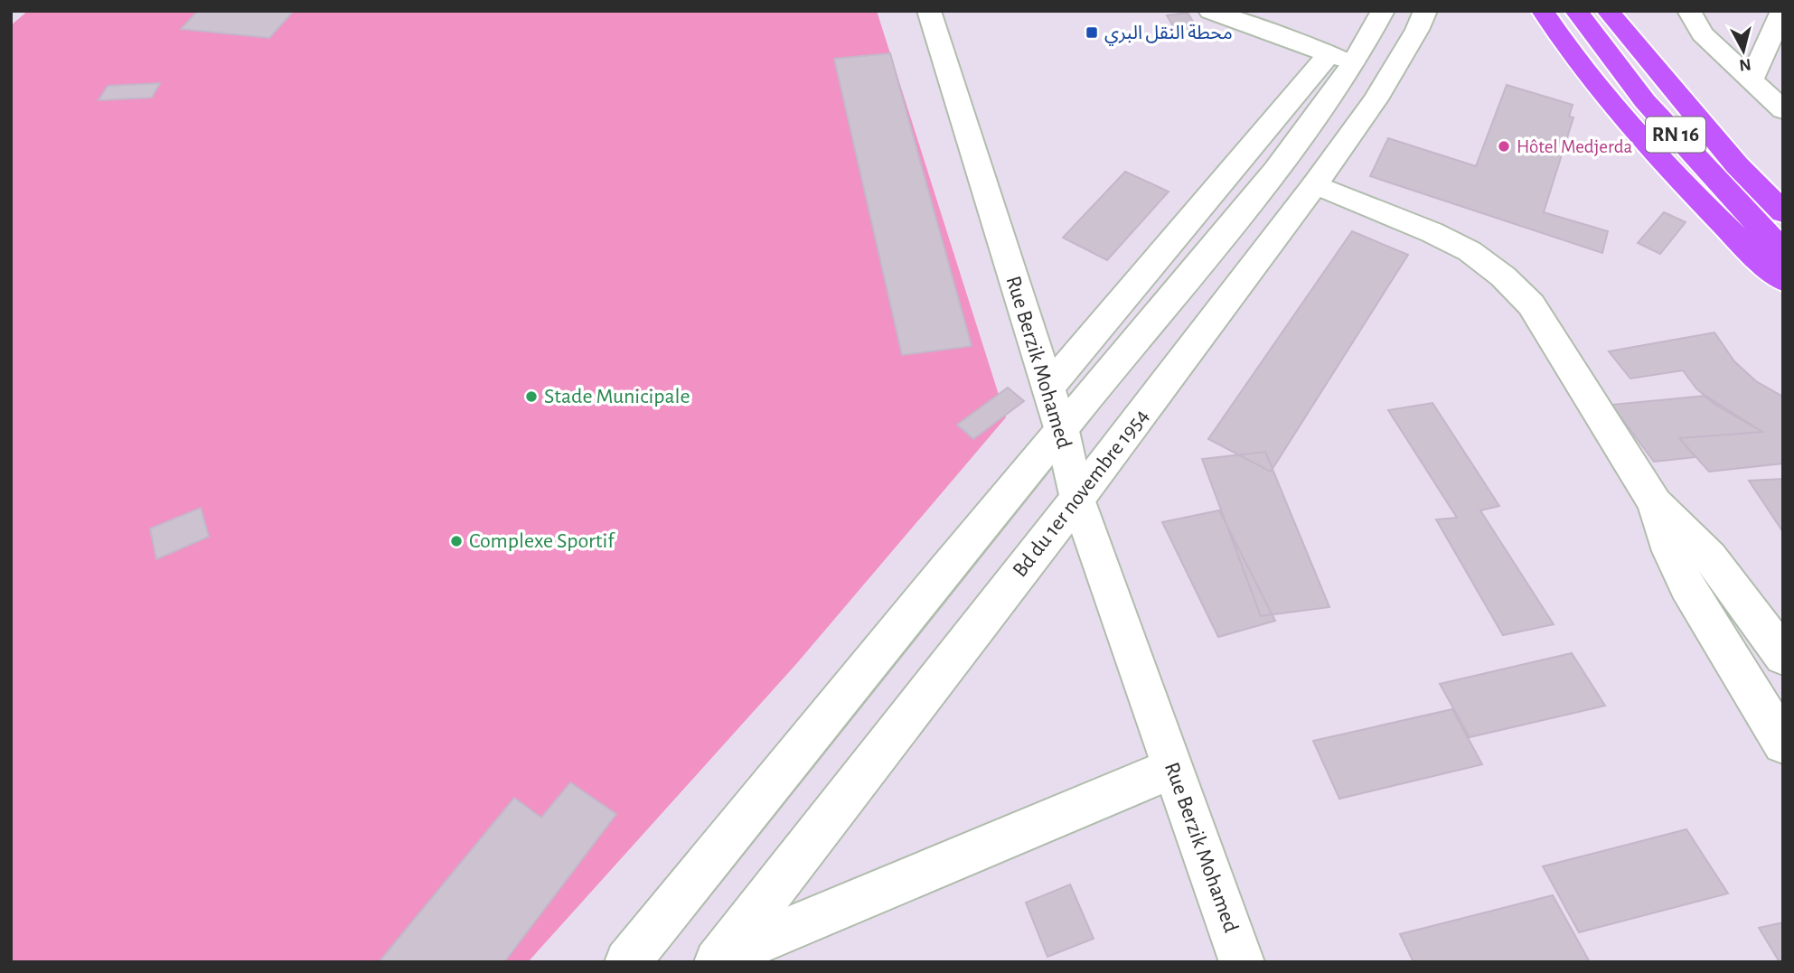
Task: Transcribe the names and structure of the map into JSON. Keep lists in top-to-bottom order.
{
  "streets": {
    "highway": ["RN 16"],
    "street": ["Rue Berzik Mohamed", "Bd du 1er novembre 1954"]
  },
  "crossings": [
    ["Rue Berzik Mohamed", "Bd du 1er novembre 1954"]
  ],
  "places": {
    "transit": ["محطة النقل البري"],
    "other": ["Hôtel Medjerda", "Stade Municipale", "Complexe Sportif"]
  },
  "north": "bottom"
}
